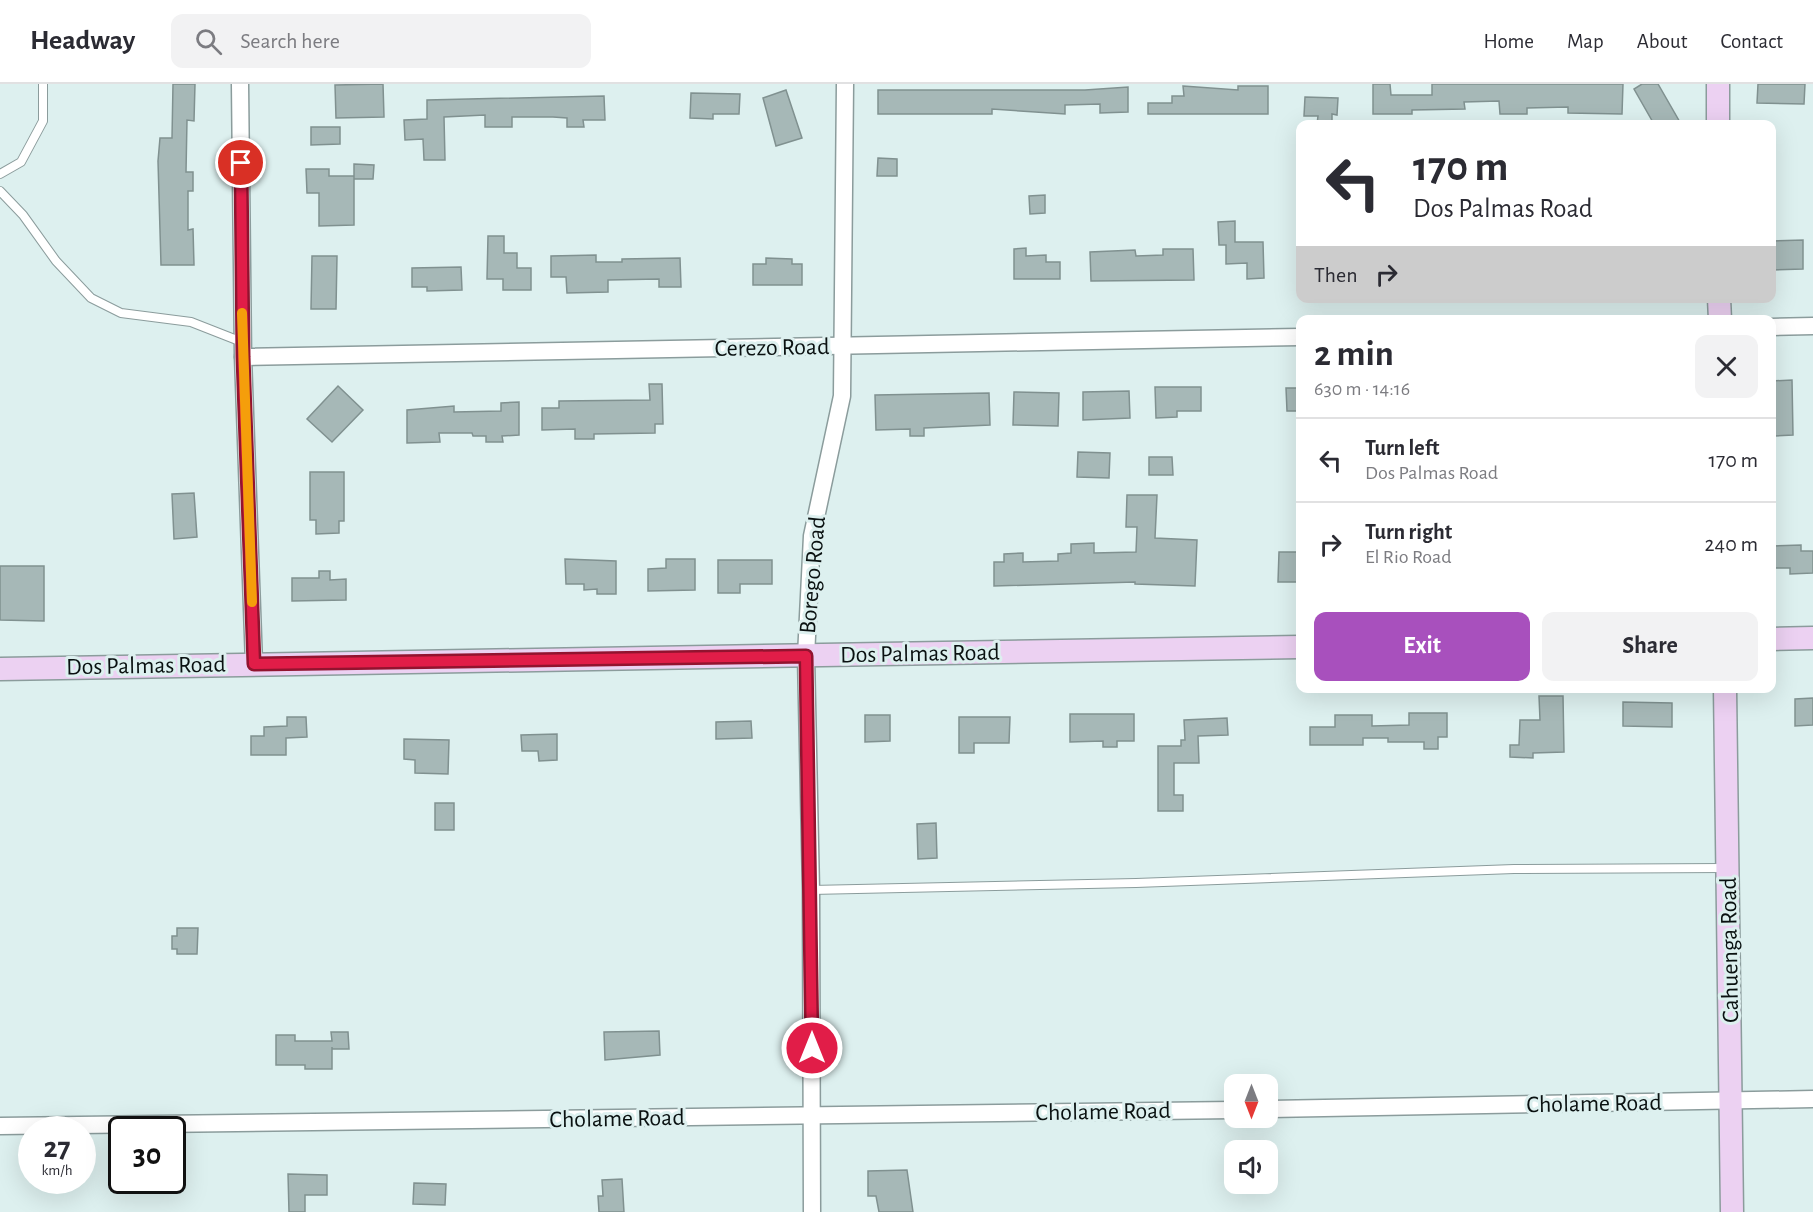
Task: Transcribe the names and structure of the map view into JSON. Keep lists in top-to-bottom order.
{
  "streets": {
    "street": [
      "Cerezo Road",
      "Borego Road",
      "Dos Palmas Road",
      "Cahuenga Road",
      "Cholame Road"
    ]
  },
  "crossings": [
    ["Cerezo Road", "Borego Road"],
    ["Borego Road", "Dos Palmas Road"],
    ["Borego Road", "Cholame Road"],
    ["Cahuenga Road", "Cholame Road"]
  ],
  "north": "bottom",
  "page": {
    "header": "Headway",
    "search": "Search here",
    "nav": [
      "Home",
      "Map",
      "About",
      "Contact"
    ],
    "turn": ["170 m", "Dos Palmas Road"],
    "then": "Then",
    "heading": ["2 min", "630 m · 14:16"],
    "list": [
      {
        "name": "Turn left",
        "note": "Dos Palmas Road",
        "value": "170 m"
      },
      {
        "name": "Turn right",
        "note": "El Rio Road",
        "value": "240 m"
      }
    ],
    "buttons": ["Exit", "Share"],
    "speed": "27 km/h",
    "limit": "30"
  }
}
